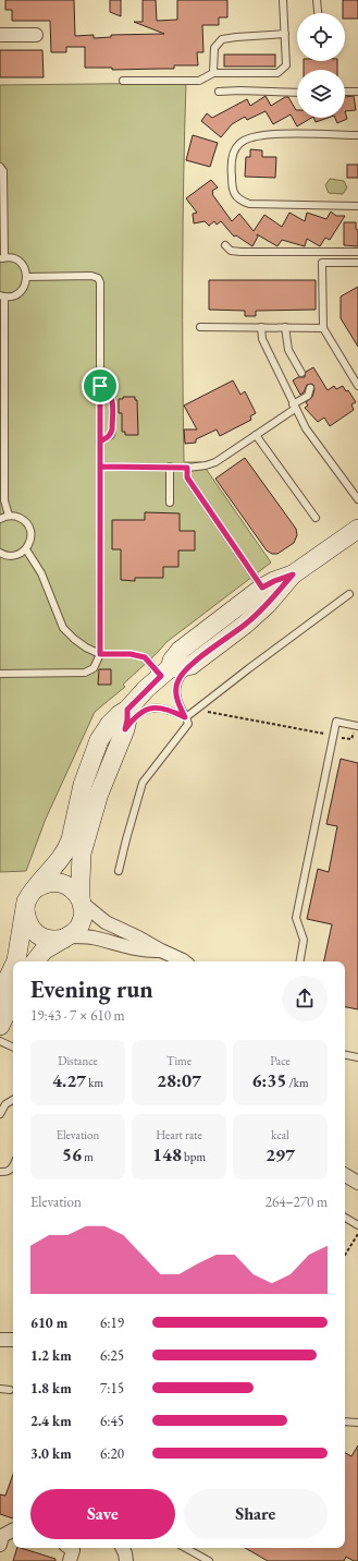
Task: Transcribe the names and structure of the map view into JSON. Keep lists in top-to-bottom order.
{
  "page": {
    "heading": ["Evening run", "19:43 · 7 × 610 m"],
    "stats": [
      ["Distance", "4.27 km"],
      ["Time", "28:07"],
      ["Pace", "6:35 /km"],
      ["Elevation", "56 m"],
      ["Heart rate", "148 bpm"],
      ["kcal", "297"]
    ],
    "chart": ["Elevation", "264–270 m"],
    "list": [
      {
        "name": "610 m",
        "note": "6:19"
      },
      {
        "name": "1.2 km",
        "note": "6:25"
      },
      {
        "name": "1.8 km",
        "note": "7:15"
      },
      {
        "name": "2.4 km",
        "note": "6:45"
      },
      {
        "name": "3.0 km",
        "note": "6:20"
      }
    ],
    "buttons": ["Save", "Share"]
  }
}
